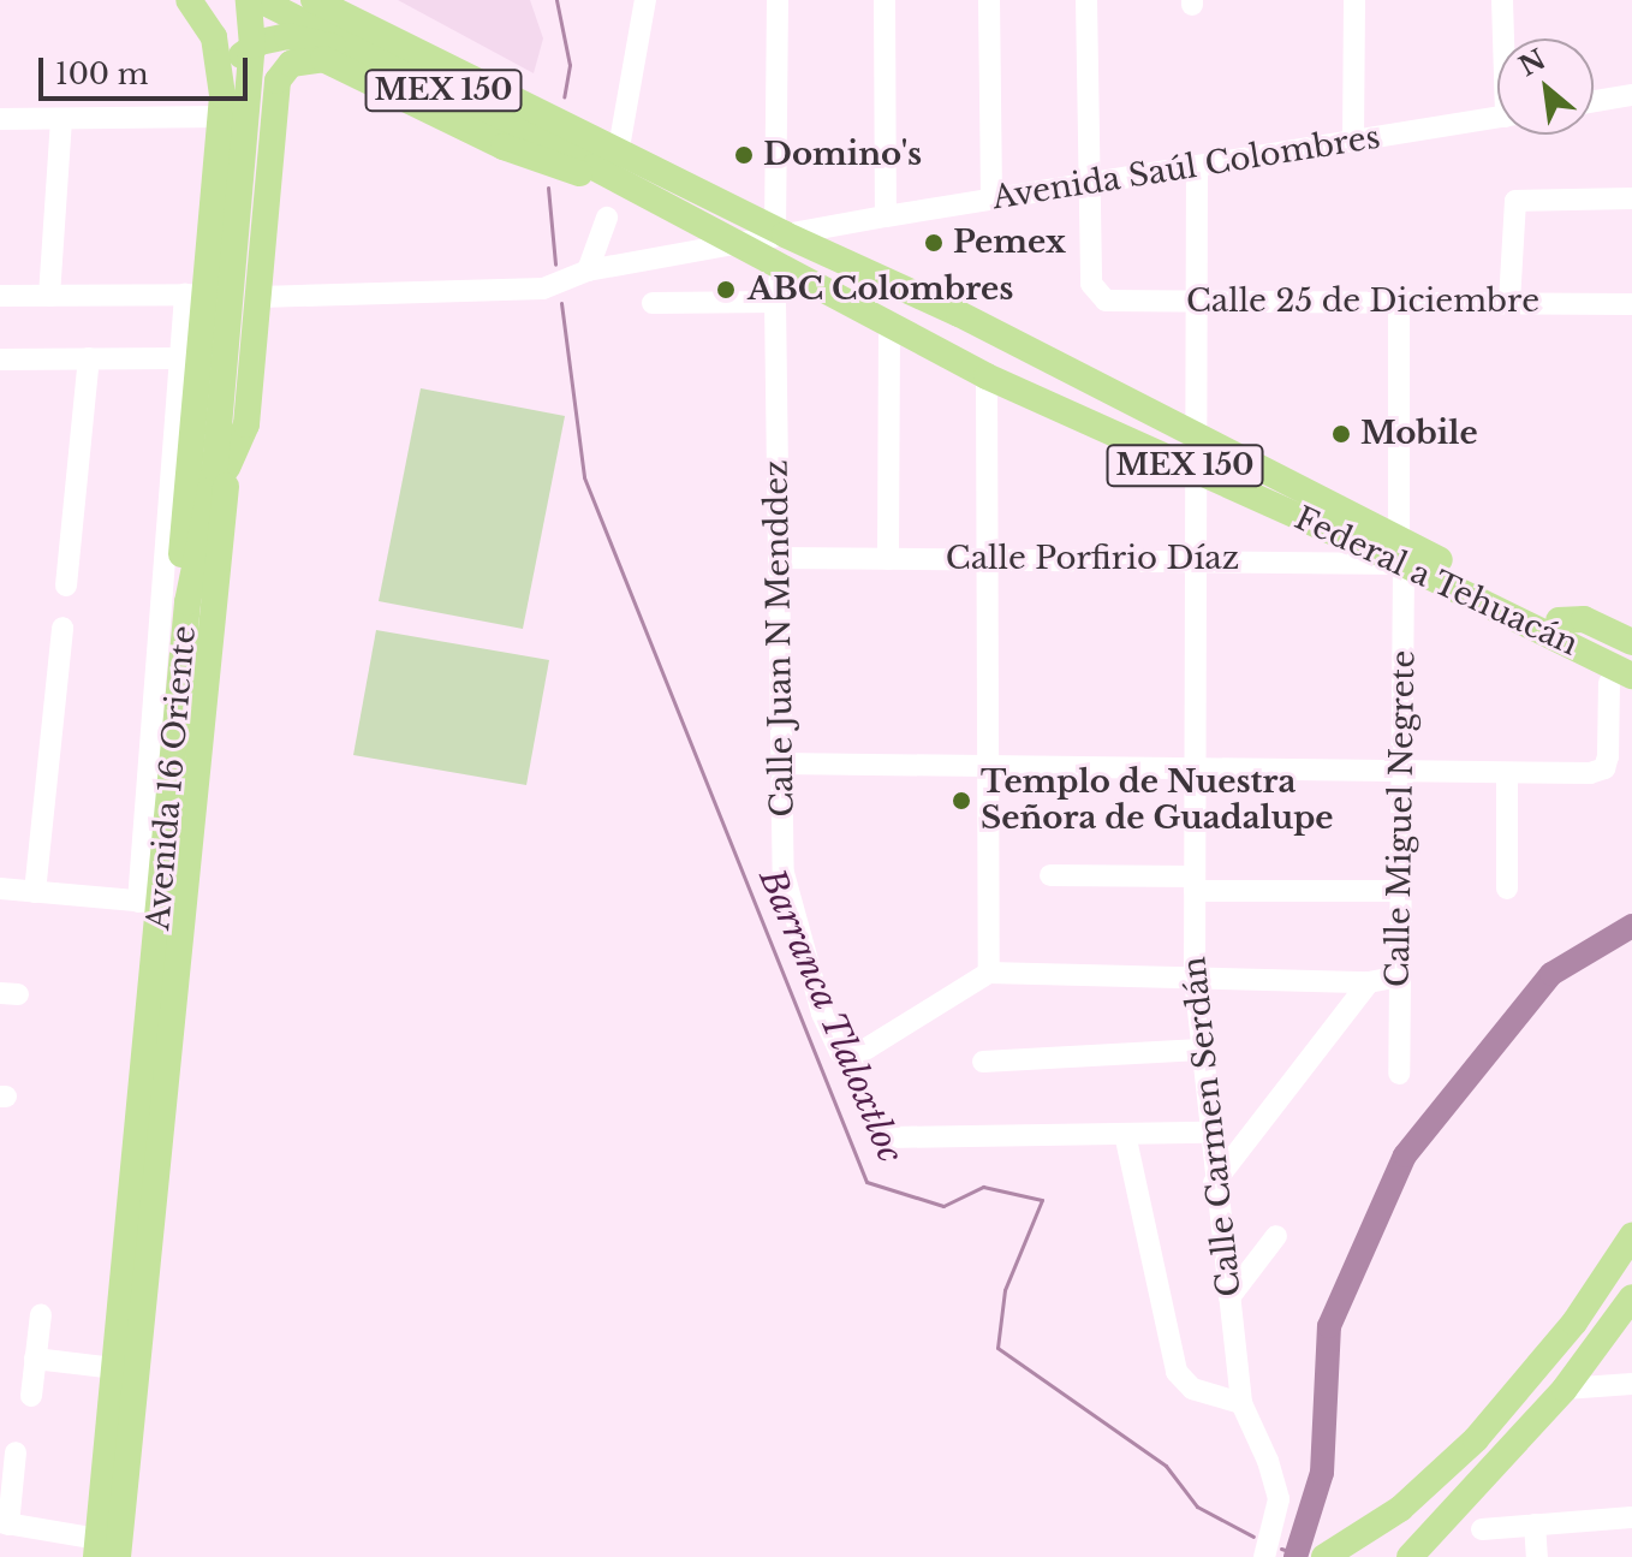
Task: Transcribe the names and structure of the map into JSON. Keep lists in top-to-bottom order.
{
  "streets": {
    "main road": ["MEX 150", "Federal a Tehuacán", "Avenida 16 Oriente"],
    "street": [
      "Avenida Saúl Colombres",
      "Calle 25 de Diciembre",
      "Calle Porfirio Díaz",
      "Calle Juan N Menddez",
      "Calle Miguel Negrete",
      "Calle Carmen Serdán"
    ]
  },
  "crossings": [
    ["Avenida Saúl Colombres", "Calle 25 de Diciembre"],
    ["Avenida Saúl Colombres", "Federal a Tehuacán"],
    ["Avenida Saúl Colombres", "Calle Carmen Serdán"],
    ["Calle 25 de Diciembre", "Calle Miguel Negrete"],
    ["Calle 25 de Diciembre", "Calle Carmen Serdán"],
    ["Calle Porfirio Díaz", "Federal a Tehuacán"],
    ["Calle Porfirio Díaz", "Calle Juan N Menddez"],
    ["Calle Porfirio Díaz", "Calle Miguel Negrete"],
    ["Calle Porfirio Díaz", "Calle Carmen Serdán"],
    ["Federal a Tehuacán", "Calle Juan N Menddez"],
    ["Federal a Tehuacán", "Avenida 16 Oriente"],
    ["Federal a Tehuacán", "Calle Miguel Negrete"],
    ["Federal a Tehuacán", "Calle Carmen Serdán"]
  ],
  "water": ["Barranca Tlaloxtloc"],
  "places": [
    "Domino's",
    "Pemex",
    "ABC Colombres",
    "Mobile",
    "Templo de Nuestra Señora de Guadalupe"
  ],
  "scale_bar": "100 m",
  "north": "top left"
}
